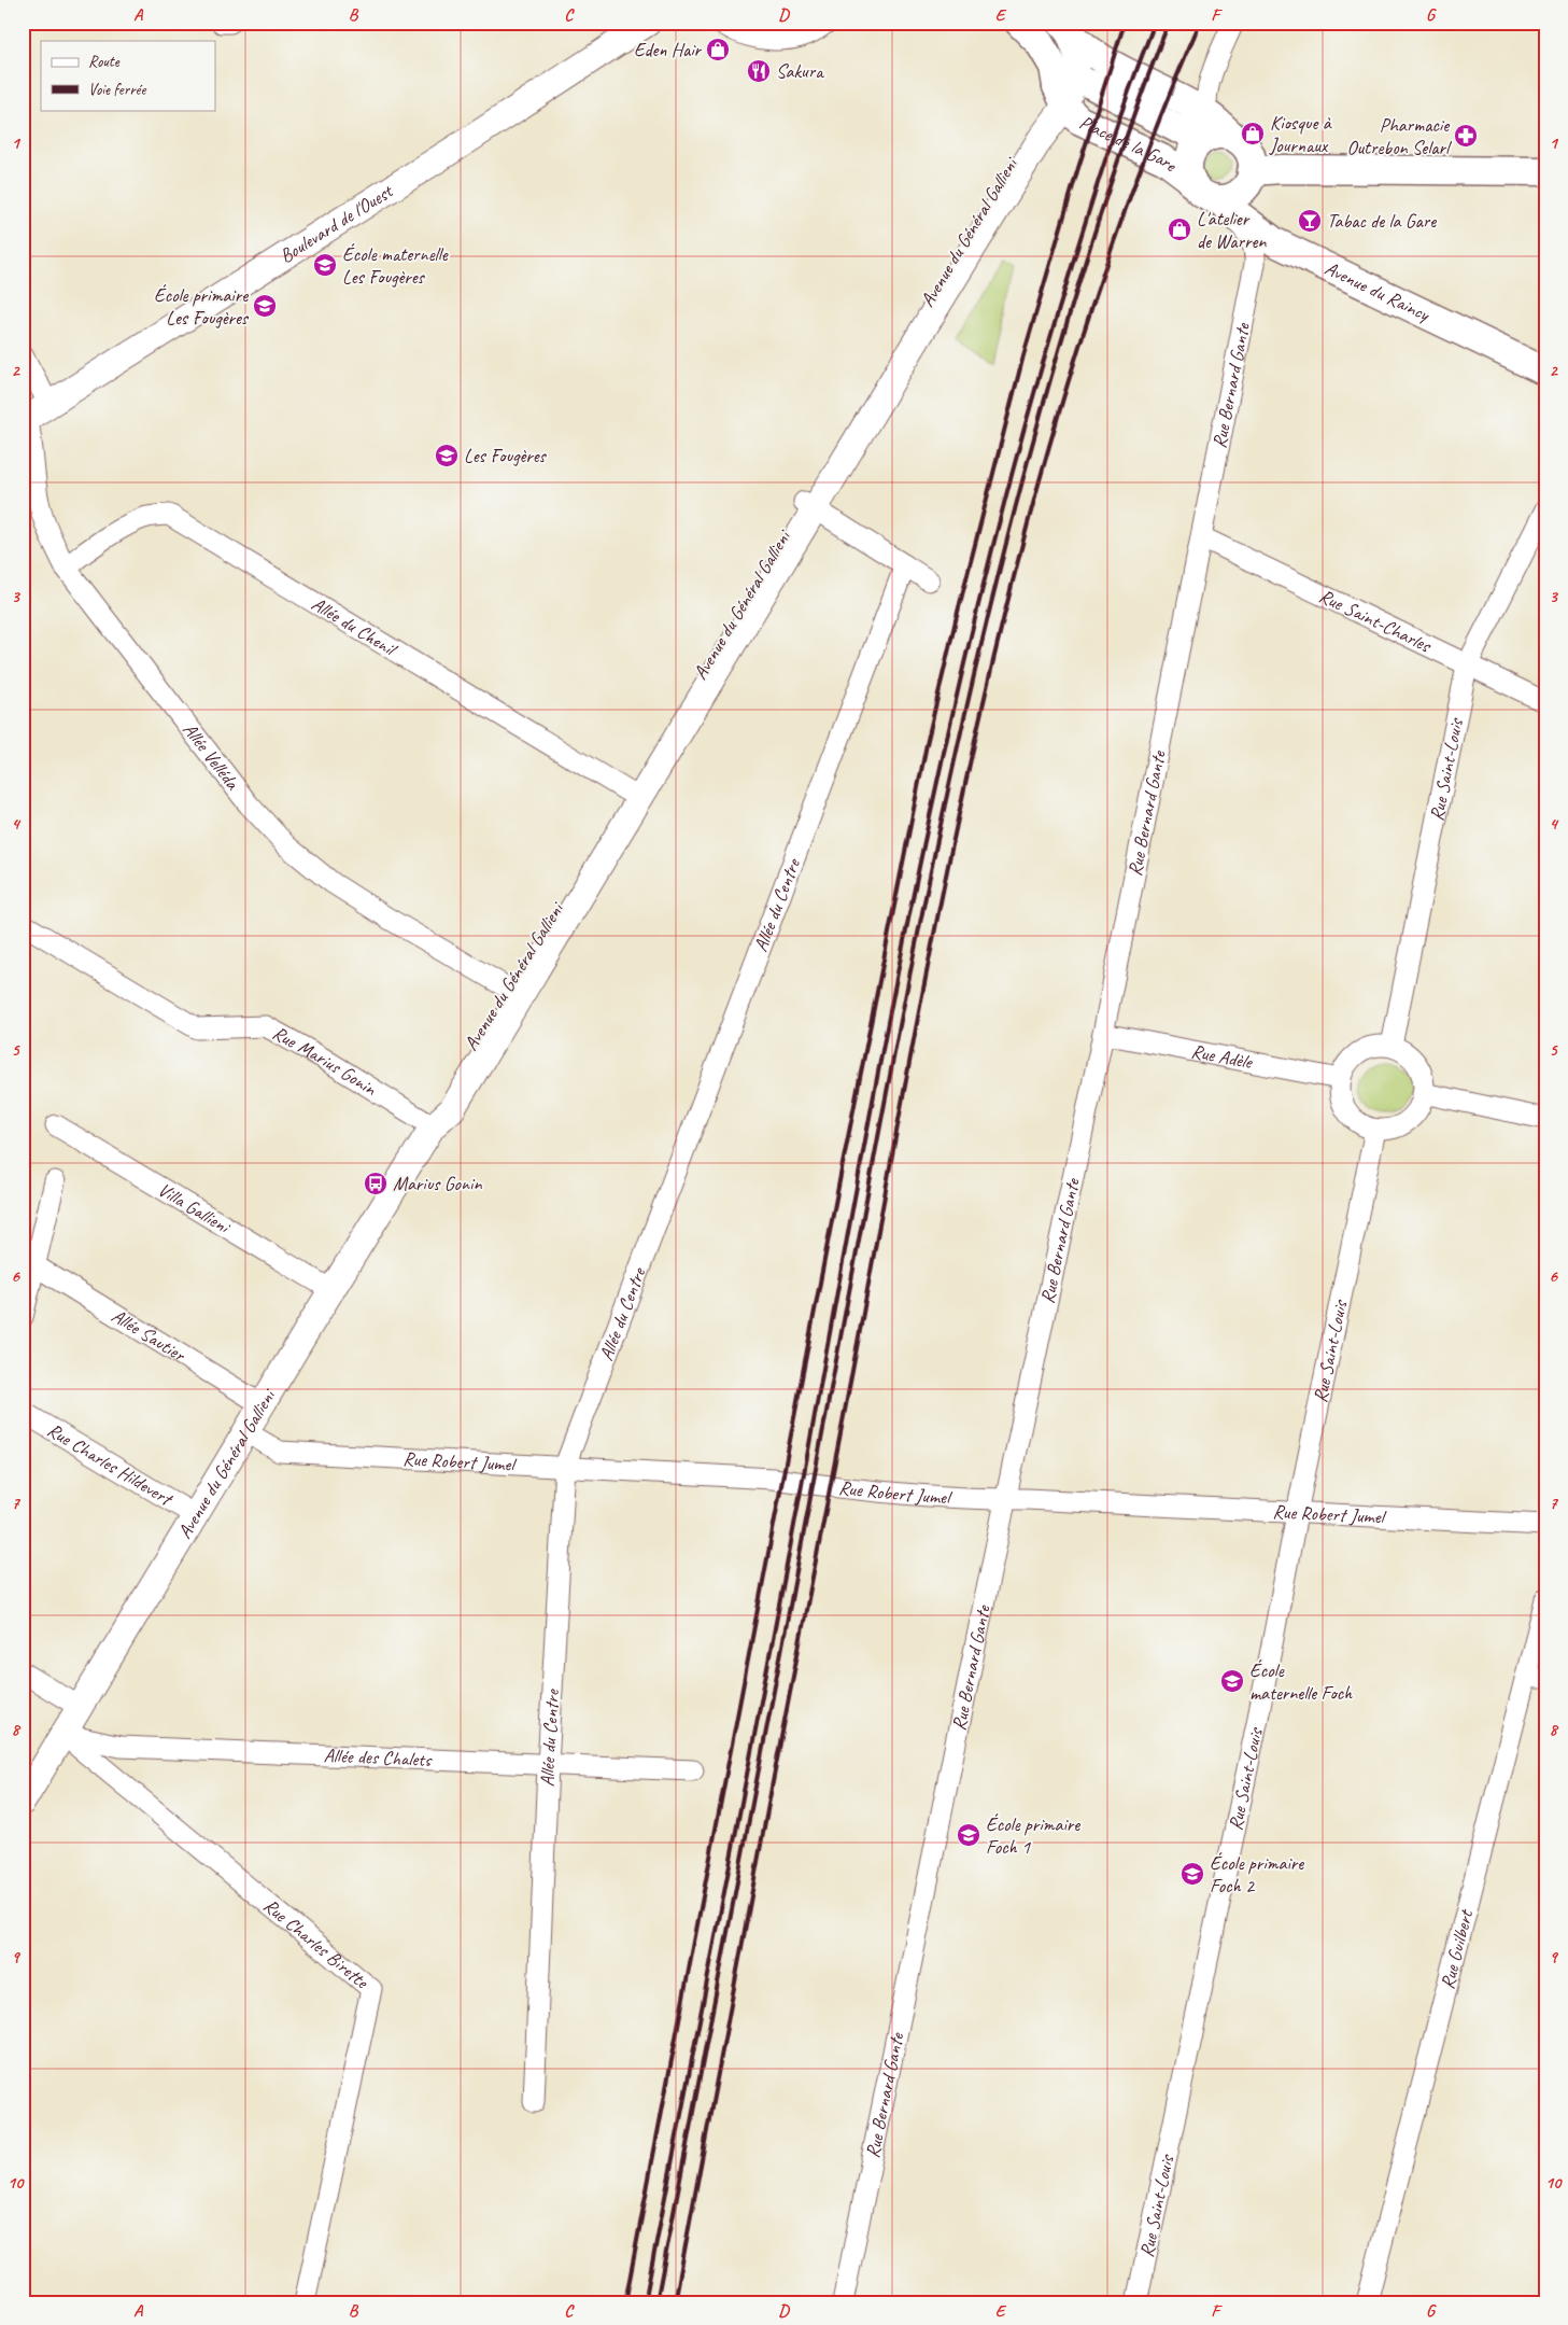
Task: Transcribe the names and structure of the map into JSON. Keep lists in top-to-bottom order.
{
  "streets": {
    "main road": ["Place de la Gare", "Avenue du Raincy"],
    "street": [
      "Boulevard de l'Ouest",
      "Avenue du Général Gallieni",
      "Rue Bernard Gante",
      "Rue Saint-Charles",
      "Allée du Chenil",
      "Allée Velléda",
      "Rue Saint-Louis",
      "Allée du Centre",
      "Rue Adèle",
      "Rue Marius Gonin",
      "Villa Gallieni",
      "Allée Sautier",
      "Rue Robert Jumel",
      "Rue Charles Hildevert",
      "Allée des Chalets",
      "Rue Charles Birette",
      "Rue Guilbert"
    ]
  },
  "crossings": [
    ["Place de la Gare", "Avenue du Général Gallieni"],
    ["Place de la Gare", "Avenue du Raincy"],
    ["Place de la Gare", "Rue Bernard Gante"],
    ["Boulevard de l'Ouest", "Allée Velléda"],
    ["Avenue du Général Gallieni", "Allée du Chenil"],
    ["Avenue du Général Gallieni", "Allée Velléda"],
    ["Avenue du Général Gallieni", "Rue Marius Gonin"],
    ["Avenue du Général Gallieni", "Villa Gallieni"],
    ["Avenue du Général Gallieni", "Allée Sautier"],
    ["Avenue du Général Gallieni", "Rue Robert Jumel"],
    ["Avenue du Général Gallieni", "Rue Charles Hildevert"],
    ["Avenue du Général Gallieni", "Allée des Chalets"],
    ["Avenue du Général Gallieni", "Rue Charles Birette"],
    ["Avenue du Raincy", "Rue Bernard Gante"],
    ["Rue Bernard Gante", "Rue Saint-Charles"],
    ["Rue Bernard Gante", "Rue Adèle"],
    ["Rue Bernard Gante", "Rue Robert Jumel"],
    ["Rue Saint-Charles", "Rue Saint-Louis"],
    ["Allée du Chenil", "Allée Velléda"],
    ["Rue Saint-Louis", "Rue Adèle"],
    ["Rue Saint-Louis", "Rue Robert Jumel"],
    ["Allée du Centre", "Rue Robert Jumel"],
    ["Allée du Centre", "Allée des Chalets"],
    ["Allée des Chalets", "Rue Charles Birette"]
  ],
  "places": {
    "shop": ["Eden Hair", "Kiosque à Journaux", "L'atelier de Warren"],
    "restaurant": ["Sakura"],
    "pharmacy": ["Pharmacie Outrebon Selarl"],
    "bar": ["Tabac de la Gare"],
    "school or university": [
      "École maternelle Les Fougères",
      "École primaire Les Fougères",
      "Les Fougères",
      "École maternelle Foch",
      "École primaire Foch 1",
      "École primaire Foch 2"
    ],
    "bus stop": ["Marius Gonin"]
  },
  "legend": ["Route", "Voie ferrée"],
  "grid": {
    "columns": [
      "A",
      "B",
      "C",
      "D",
      "E",
      "F",
      "G"
    ],
    "rows": [
      "1",
      "2",
      "3",
      "4",
      "5",
      "6",
      "7",
      "8",
      "9",
      "10"
    ]
  }
}
